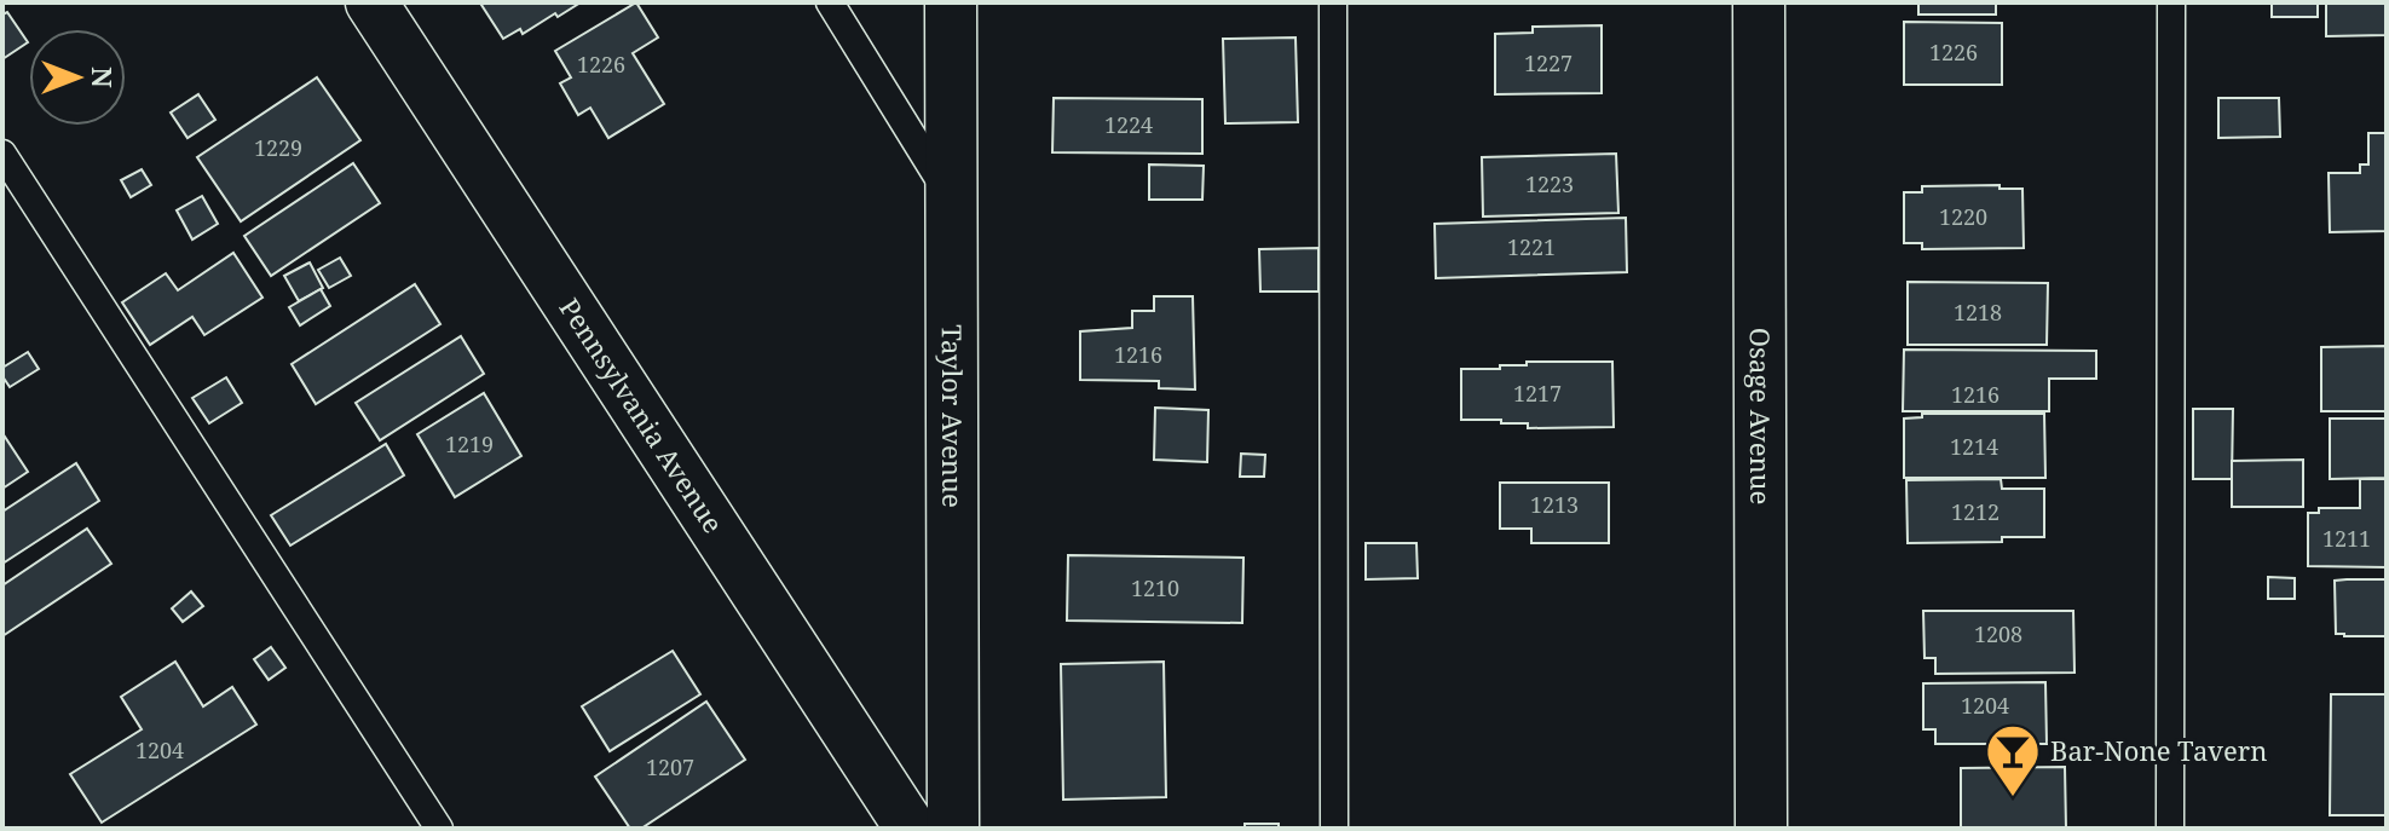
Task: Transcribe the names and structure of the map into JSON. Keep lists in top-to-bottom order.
{
  "streets": {
    "street": ["Taylor Avenue", "Pennsylvania Avenue", "Osage Avenue"]
  },
  "places": {
    "bar": ["Bar-None Tavern"]
  },
  "house_numbers": [
    "1226",
    "1227",
    "1226",
    "1224",
    "1229",
    "1223",
    "1220",
    "1221",
    "1218",
    "1216",
    "1217",
    "1216",
    "1219",
    "1214",
    "1213",
    "1212",
    "1211",
    "1210",
    "1208",
    "1204",
    "1204",
    "1207"
  ],
  "north": "right"
}
